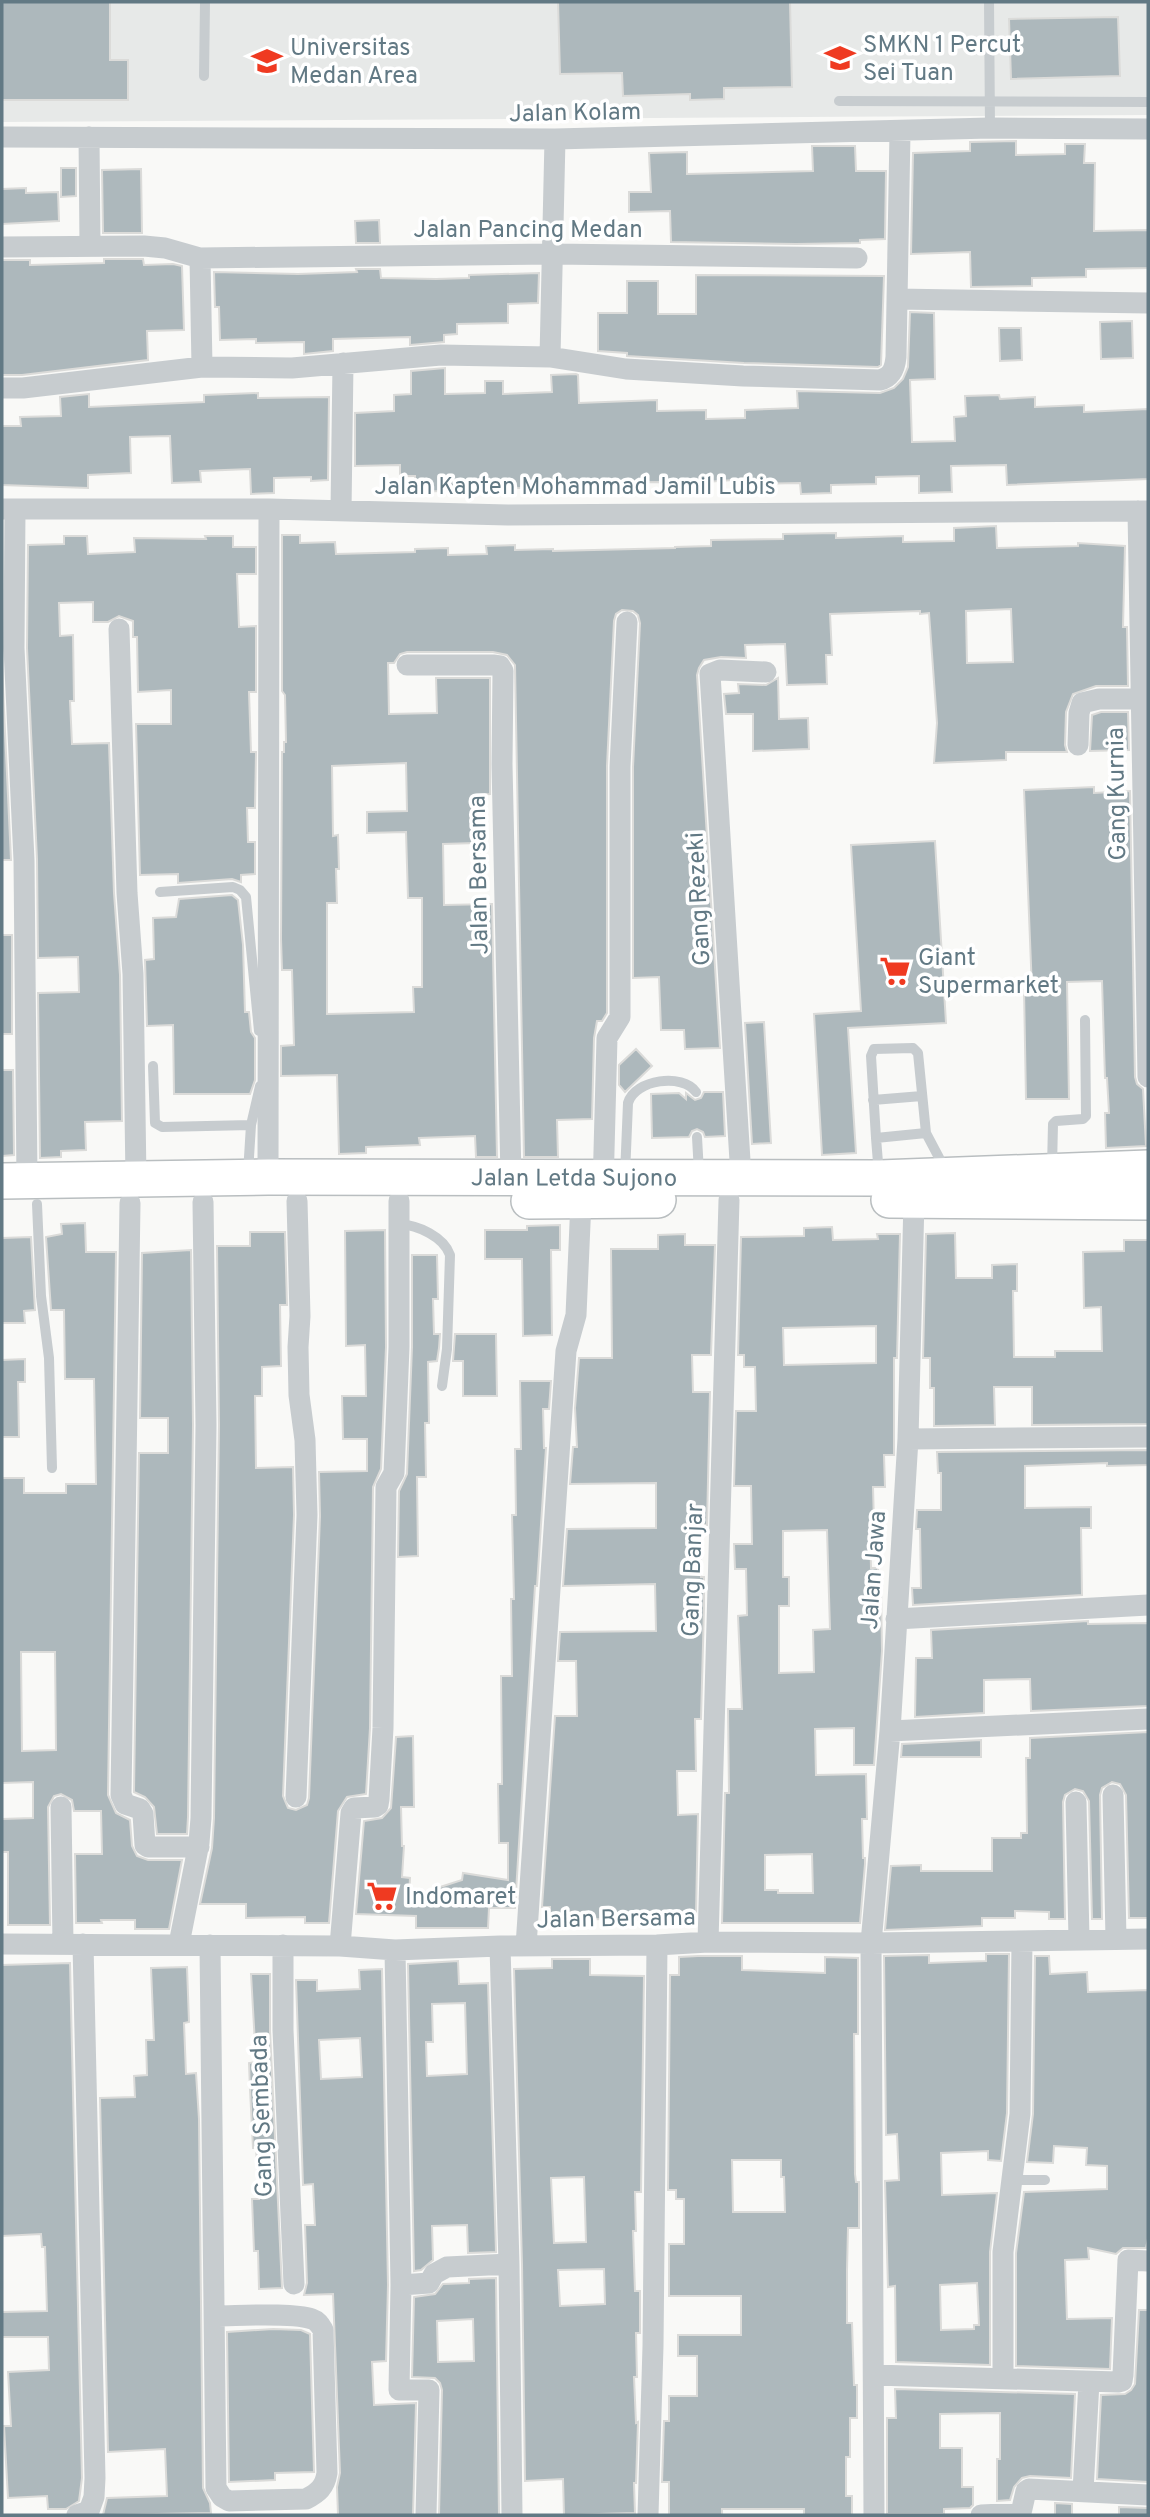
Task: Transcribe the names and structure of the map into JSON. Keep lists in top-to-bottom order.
{
  "streets": {
    "highway": ["Jalan Letda Sujono"],
    "street": [
      "Jalan Kolam",
      "Jalan Pancing Medan",
      "Jalan Kapten Mohammad Jamil Lubis",
      "Gang Kurnia",
      "Jalan Bersama",
      "Gang Rezeki",
      "Gang Banjar",
      "Jalan Jawa",
      "Gang Sembada"
    ]
  },
  "crossings": [
    ["Jalan Kapten Mohammad Jamil Lubis", "Gang Kurnia"],
    ["Jalan Bersama", "Jalan Letda Sujono"],
    ["Jalan Bersama", "Gang Banjar"],
    ["Jalan Bersama", "Jalan Jawa"],
    ["Jalan Bersama", "Gang Sembada"],
    ["Gang Rezeki", "Jalan Letda Sujono"],
    ["Gang Rezeki", "Gang Banjar"],
    ["Jalan Letda Sujono", "Gang Banjar"],
    ["Jalan Letda Sujono", "Jalan Jawa"]
  ],
  "places": {
    "school or university": ["SMKN 1 Percut Sei Tuan", "Universitas Medan Area"],
    "supermarket": ["Giant Supermarket", "Indomaret"]
  }
}
